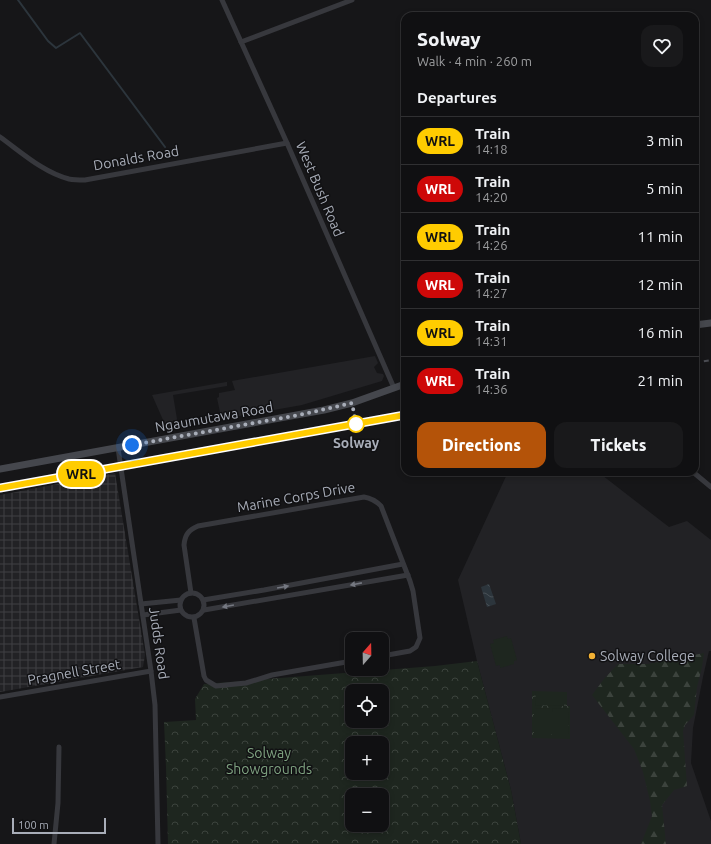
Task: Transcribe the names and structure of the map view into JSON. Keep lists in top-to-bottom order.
{
  "streets": {
    "main road": ["Ngaumutawa Road"],
    "street": [
      "Donalds Road",
      "West Bush Road",
      "Marine Corps Drive",
      "Judds Road",
      "Pragnell Street"
    ]
  },
  "crossings": [
    ["Donalds Road", "West Bush Road"],
    ["West Bush Road", "Ngaumutawa Road"],
    ["Ngaumutawa Road", "Judds Road"],
    ["Judds Road", "Pragnell Street"]
  ],
  "parks": ["Solway Showgrounds"],
  "places": ["Solway", "Solway College"],
  "scale_bar": "100 m",
  "north": "top",
  "page": {
    "on_map": "WRL",
    "heading": [
      ["Solway", "Walk · 4 min · 260 m"],
      "Departures"
    ],
    "list": [
      {
        "mark": "WRL",
        "name": "Train",
        "note": "14:18",
        "value": "3 min"
      },
      {
        "mark": "WRL",
        "name": "Train",
        "note": "14:20",
        "value": "5 min"
      },
      {
        "mark": "WRL",
        "name": "Train",
        "note": "14:26",
        "value": "11 min"
      },
      {
        "mark": "WRL",
        "name": "Train",
        "note": "14:27",
        "value": "12 min"
      },
      {
        "mark": "WRL",
        "name": "Train",
        "note": "14:31",
        "value": "16 min"
      },
      {
        "mark": "WRL",
        "name": "Train",
        "note": "14:36",
        "value": "21 min"
      }
    ],
    "buttons": ["Directions", "Tickets"],
    "map_buttons": ["+", "−"],
    "scale": "100 m"
  }
}
